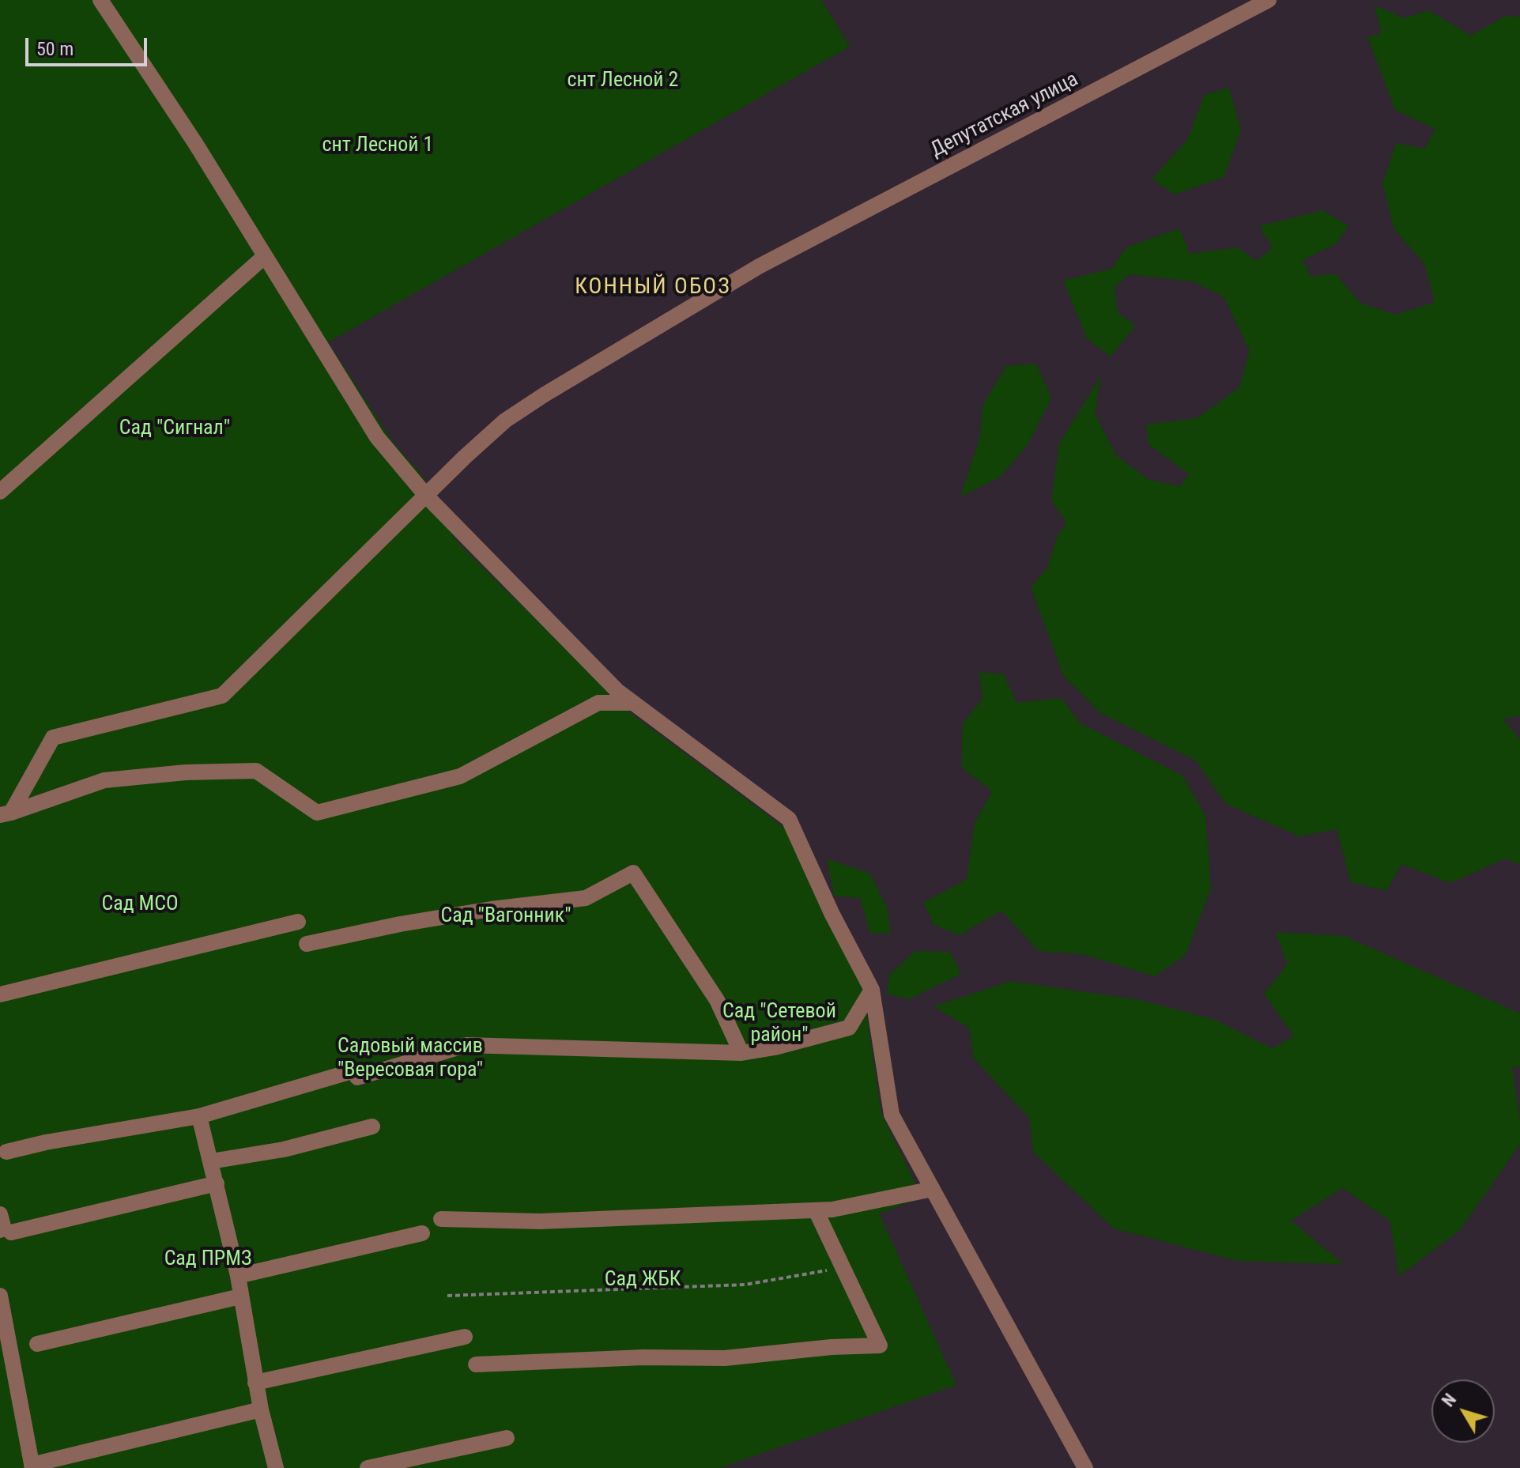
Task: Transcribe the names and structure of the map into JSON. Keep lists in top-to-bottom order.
{
  "streets": {
    "street": ["Депутатская улица"]
  },
  "districts": ["КОННЫЙ ОБОЗ"],
  "parks": [
    "снт Лесной 2",
    "снт Лесной 1",
    "Сад \"Сигнал\"",
    "Сад МСО",
    "Сад \"Вагонник\"",
    "Сад \"Сетевой район\"",
    "Садовый массив \"Вересовая гора\"",
    "Сад ПРМЗ",
    "Сад ЖБК"
  ],
  "scale_bar": "50 m",
  "north": "top left"
}
